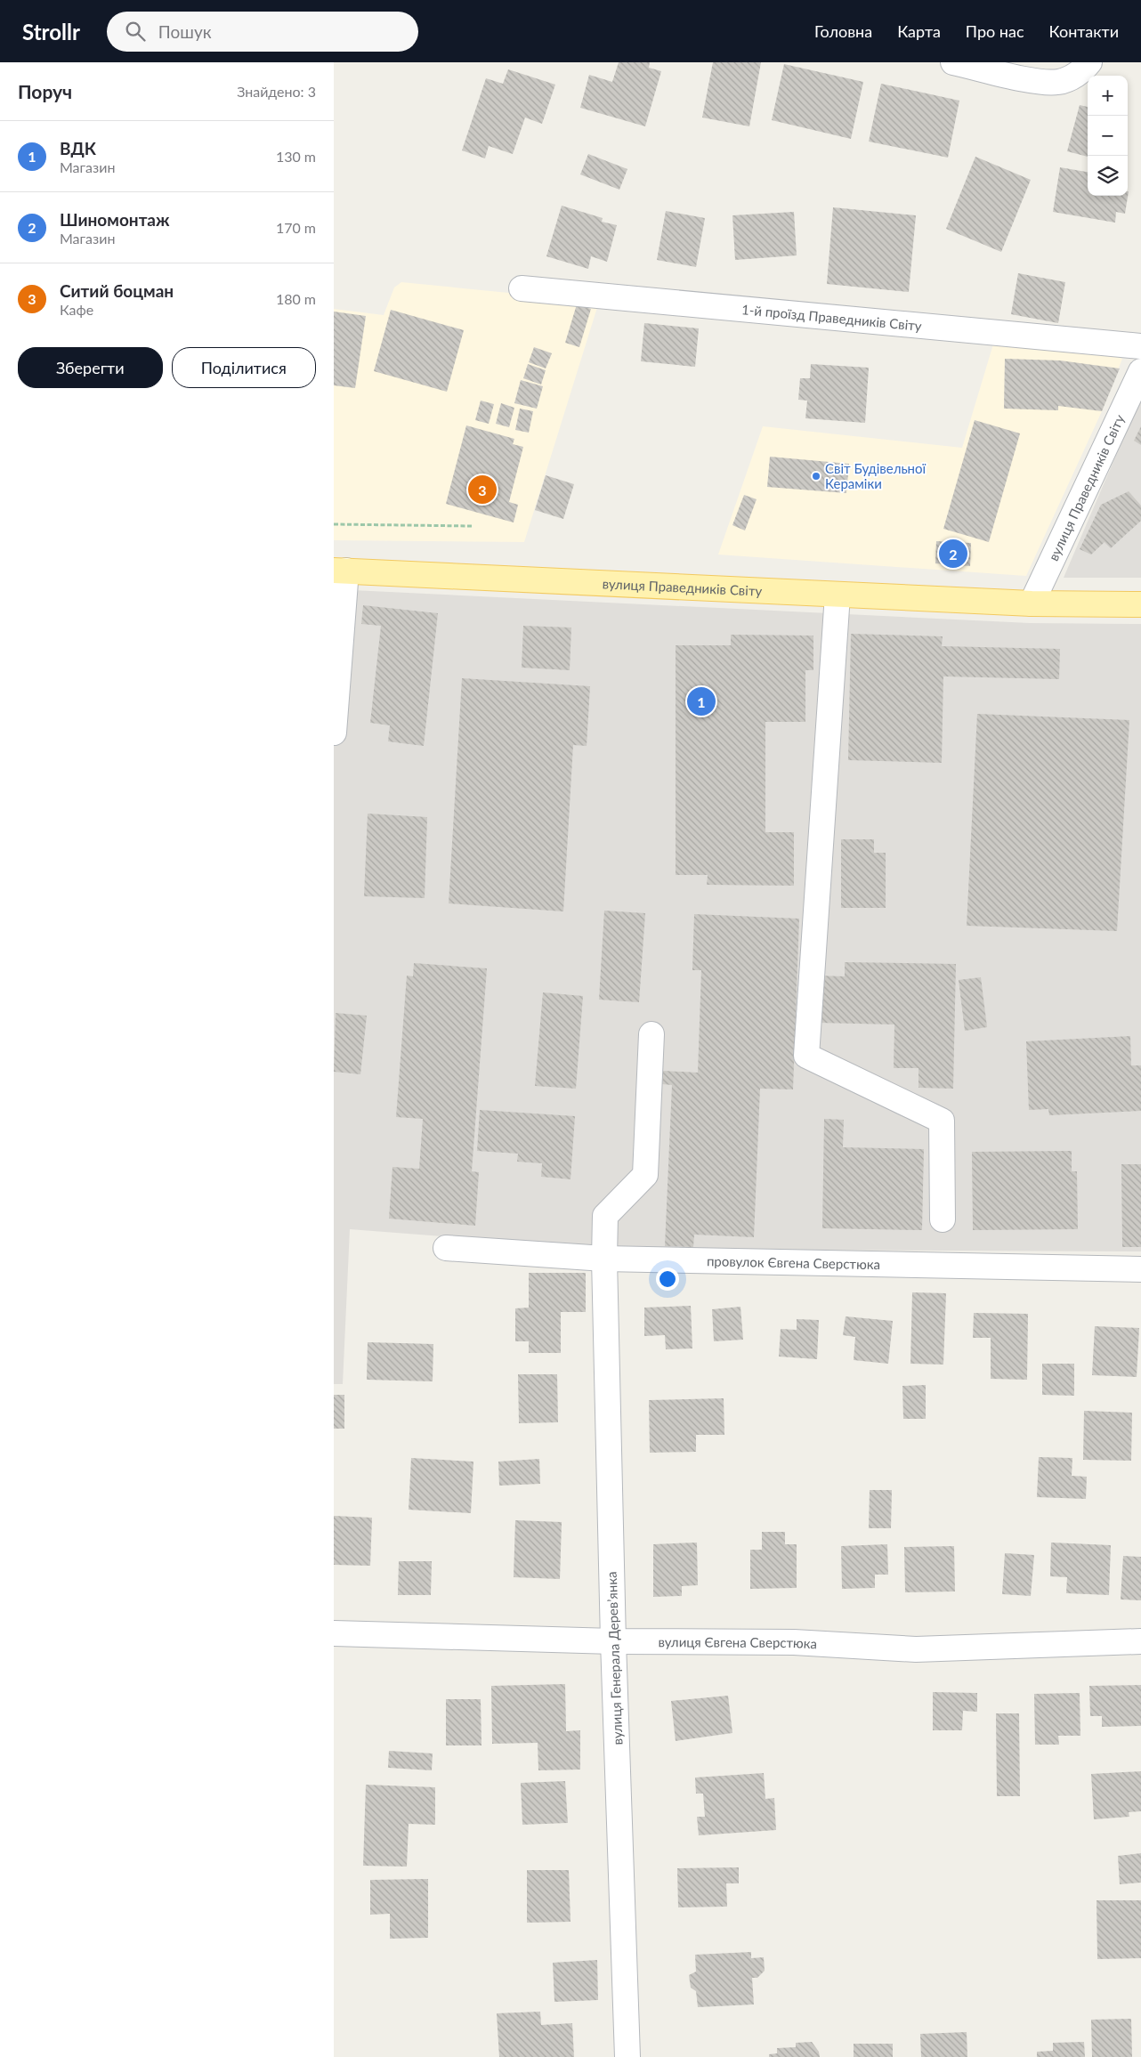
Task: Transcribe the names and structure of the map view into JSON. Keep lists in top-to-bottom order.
{
  "streets": {
    "main road": ["вулиця Праведників Світу"],
    "street": [
      "1-й проїзд Праведників Світу",
      "провулок Євгена Сверстюка",
      "вулиця Євгена Сверстюка",
      "вулиця Генерала Деревʼянка"
    ]
  },
  "crossings": [
    ["провулок Євгена Сверстюка", "вулиця Генерала Деревʼянка"],
    ["вулиця Євгена Сверстюка", "вулиця Генерала Деревʼянка"]
  ],
  "places": ["Світ Будівельної Кераміки"],
  "page": {
    "header": "Strollr",
    "search": "Пошук",
    "nav": [
      "Головна",
      "Карта",
      "Про нас",
      "Контакти"
    ],
    "heading": ["Поруч", "Знайдено: 3"],
    "map_buttons": ["+", "−"],
    "list": [
      {
        "mark": "1",
        "name": "ВДК",
        "note": "Магазин",
        "value": "130 m"
      },
      {
        "mark": "2",
        "name": "Шиномонтаж",
        "note": "Магазин",
        "value": "170 m"
      },
      {
        "mark": "3",
        "name": "Ситий боцман",
        "note": "Кафе",
        "value": "180 m"
      }
    ],
    "buttons": ["Зберегти", "Поділитися"],
    "pins": ["3", "2", "1"]
  }
}
